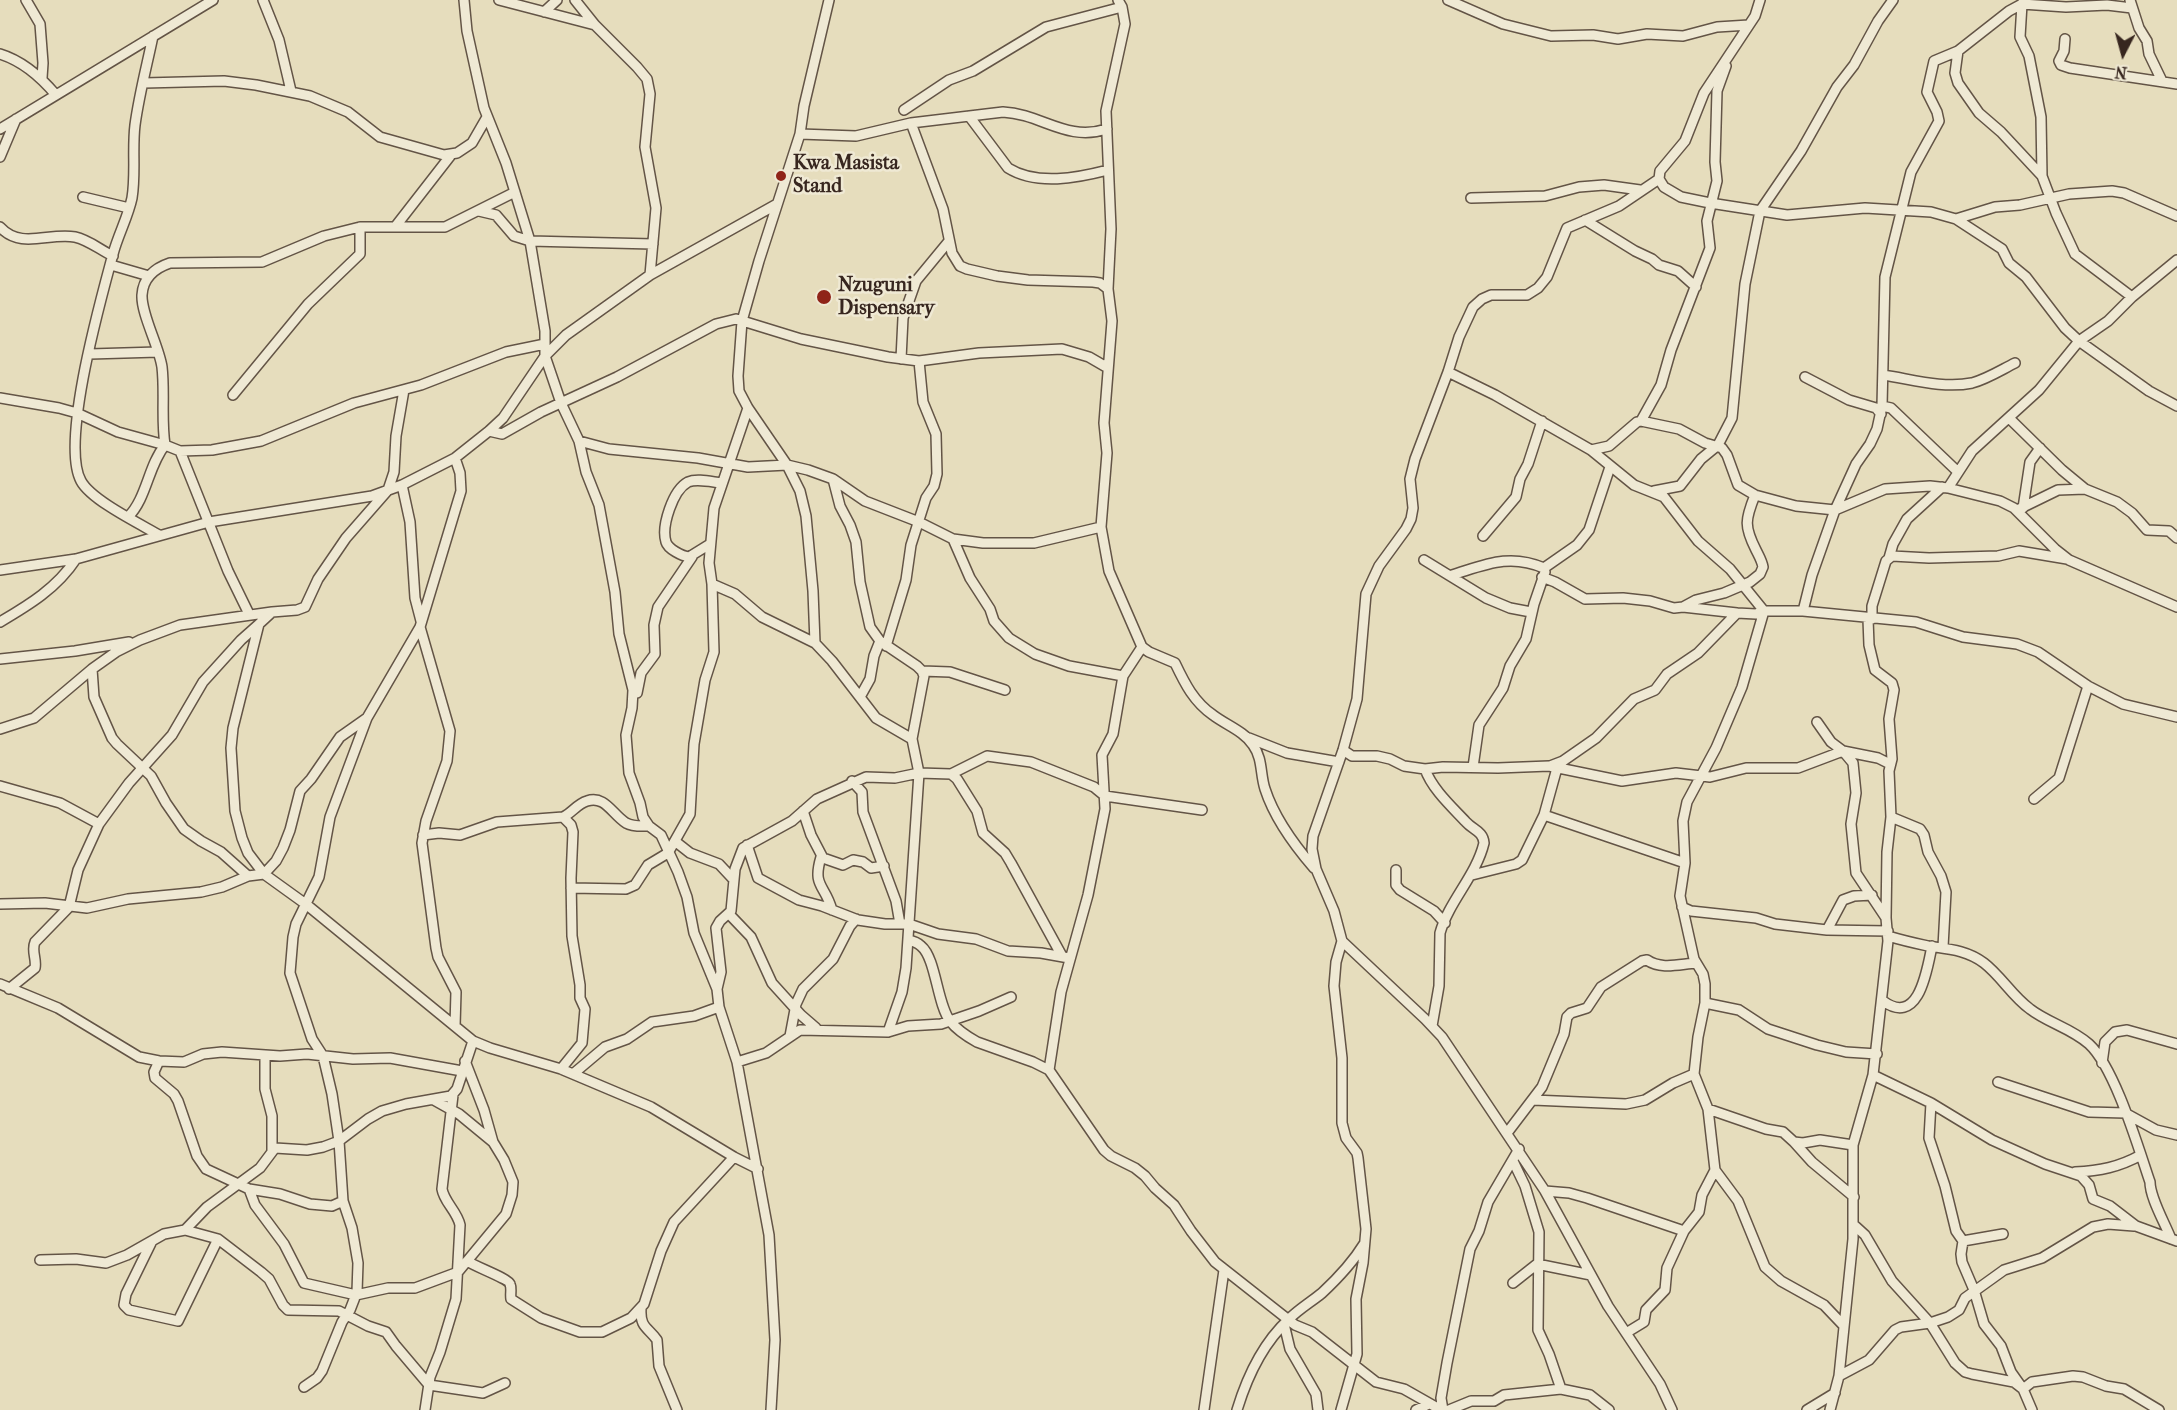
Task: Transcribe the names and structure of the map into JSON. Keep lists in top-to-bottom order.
{
  "places": ["Kwa Masista Stand", "Nzuguni Dispensary"],
  "north": "bottom"
}
